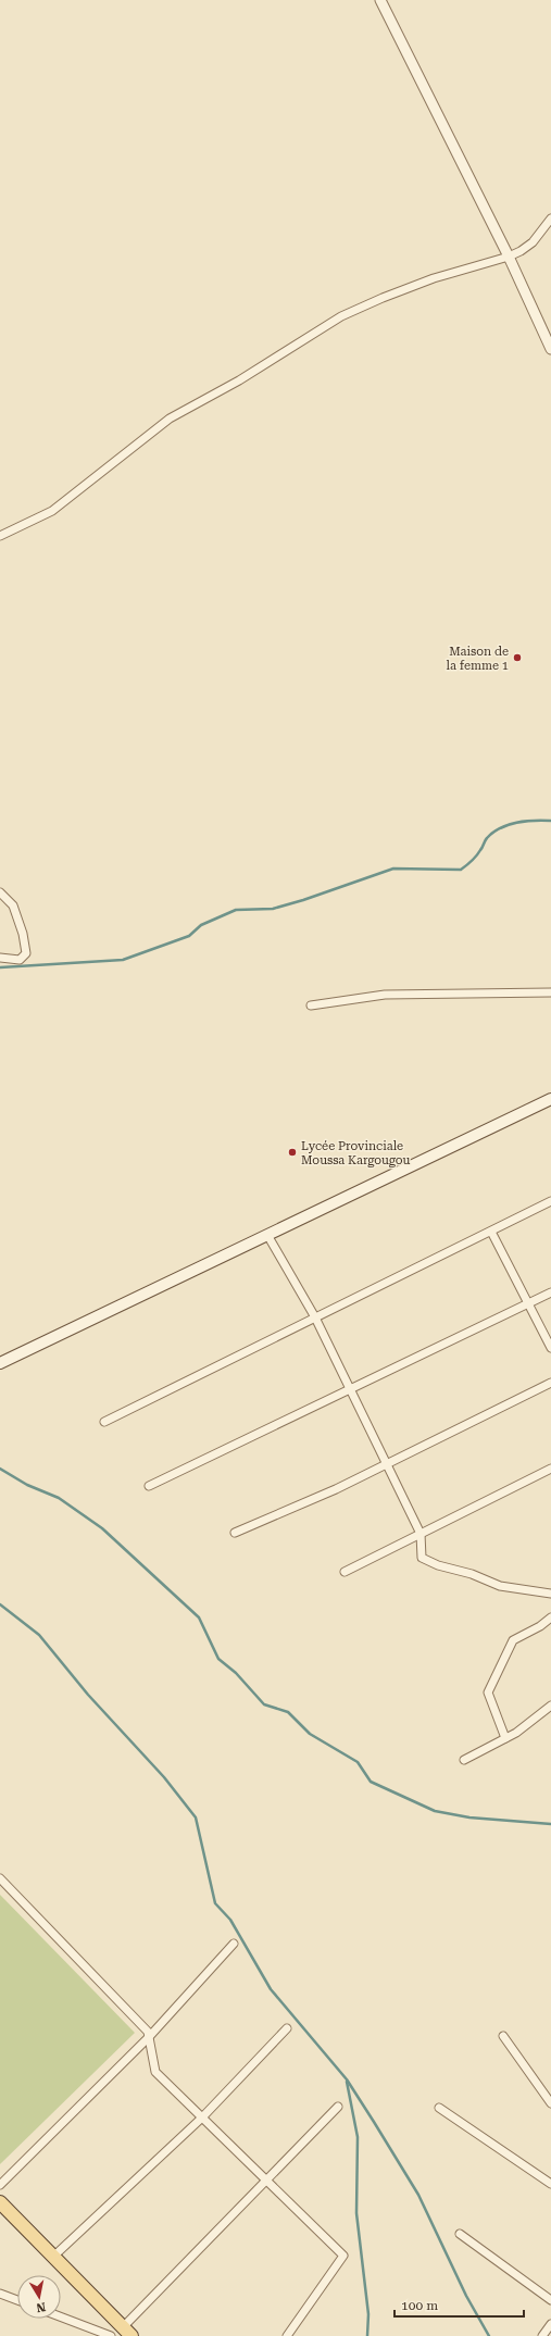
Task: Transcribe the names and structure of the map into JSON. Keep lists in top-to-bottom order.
{
  "places": ["Maison de la femme 1", "Lycée Provinciale Moussa Kargougou"],
  "scale_bar": "100 m",
  "north": "bottom"
}
